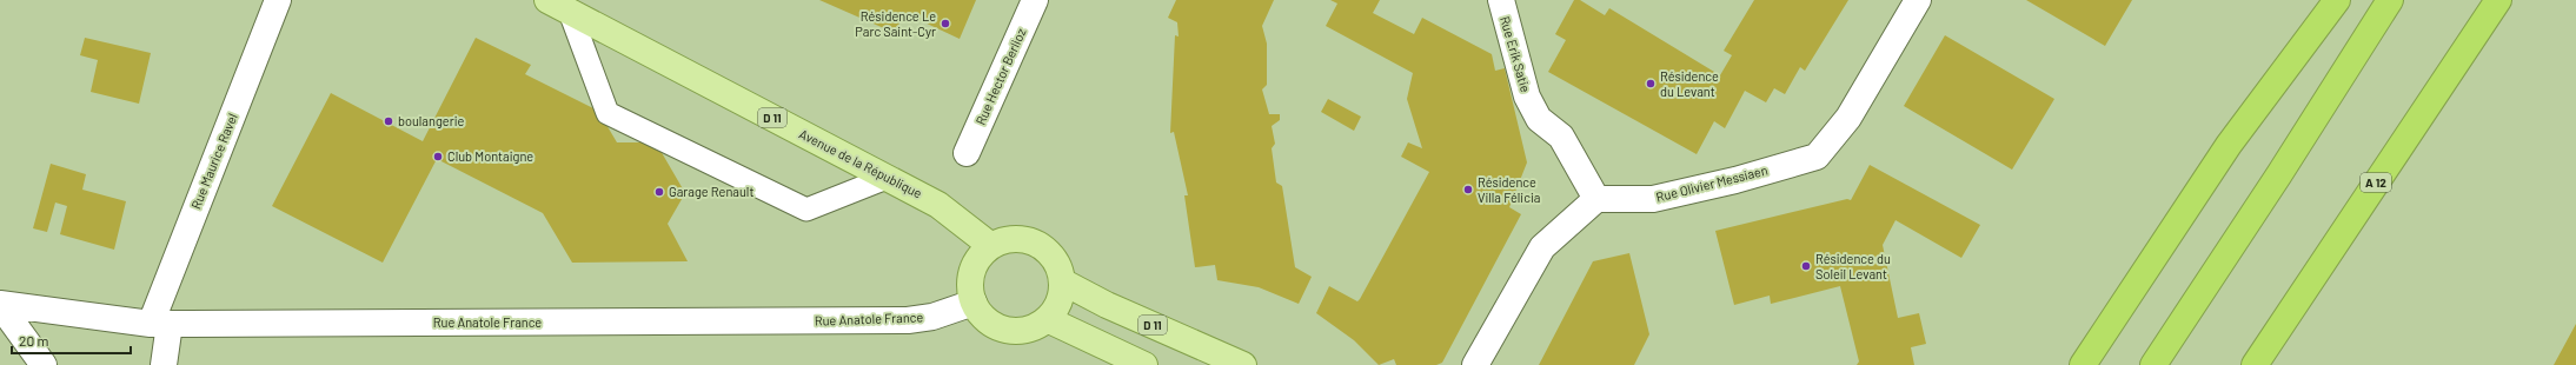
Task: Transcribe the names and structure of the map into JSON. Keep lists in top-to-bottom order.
{
  "streets": {
    "highway": ["A 12"],
    "main road": ["D 11", "Avenue de la République"],
    "street": [
      "Rue Erik Satie",
      "Rue Hector Berlioz",
      "Rue Maurice Ravel",
      "Rue Olivier Messiaen",
      "Rue Anatole France"
    ]
  },
  "crossings": [
    ["Rue Erik Satie", "Rue Olivier Messiaen"],
    ["D 11", "Avenue de la République"],
    ["D 11", "Rue Anatole France"],
    ["Rue Maurice Ravel", "Rue Anatole France"],
    ["Avenue de la République", "Rue Anatole France"]
  ],
  "places": [
    "Résidence Le Parc Saint-Cyr",
    "Résidence du Levant",
    "boulangerie",
    "Club Montaigne",
    "Résidence Villa Félicia",
    "Garage Renault",
    "Résidence du Soleil Levant"
  ],
  "scale_bar": "20 m"
}
